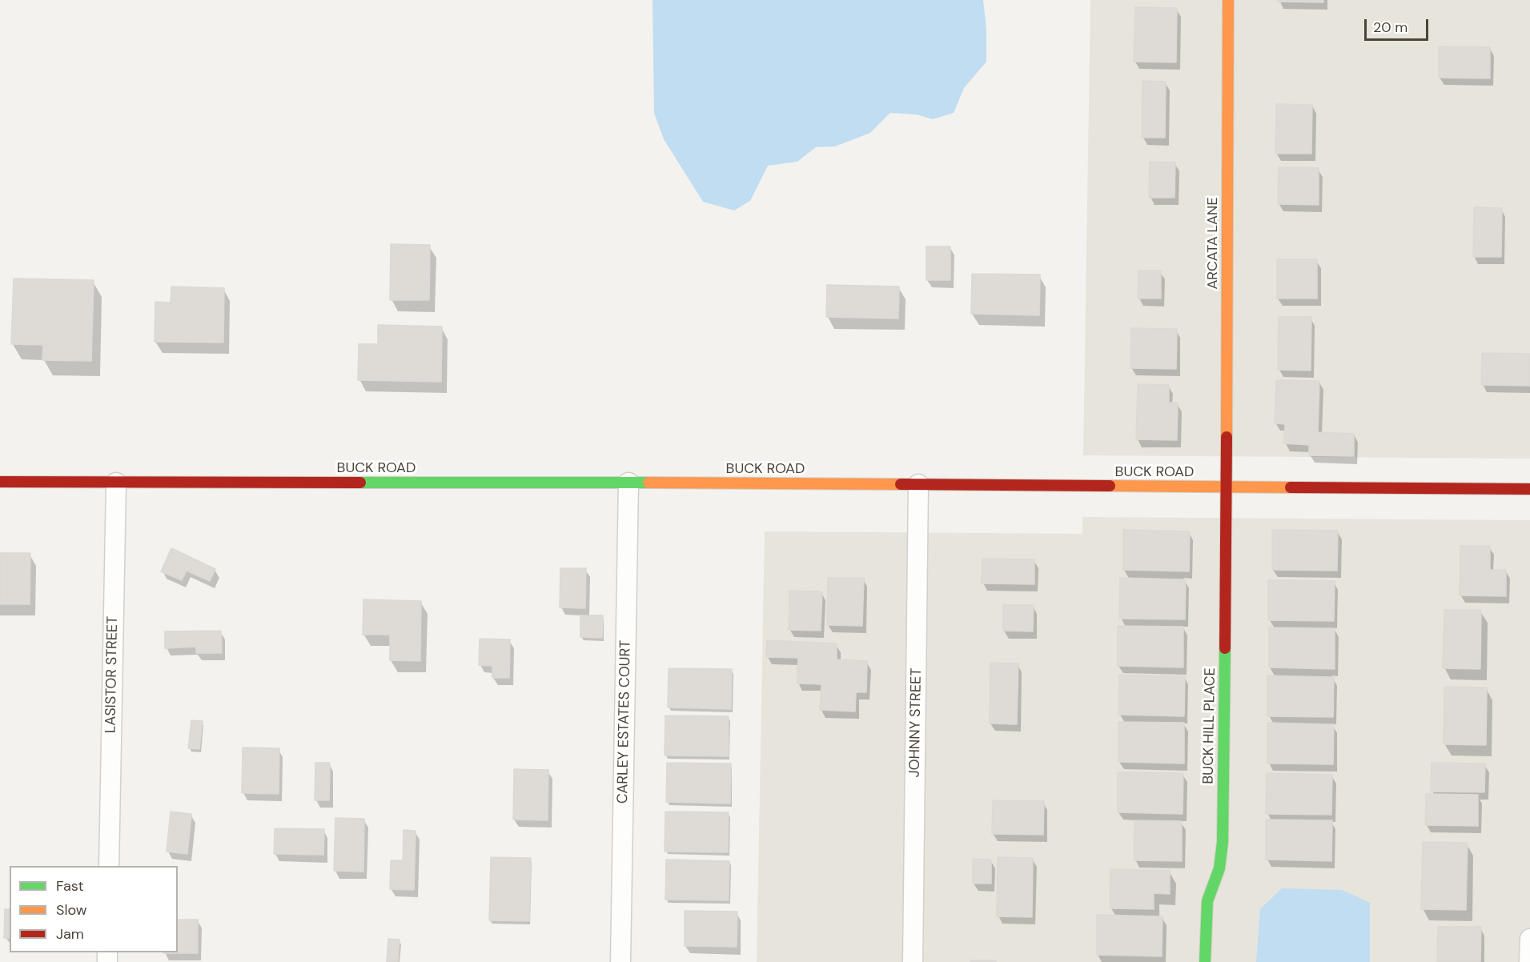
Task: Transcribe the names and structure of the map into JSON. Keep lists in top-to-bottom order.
{
  "streets": {
    "street": [
      "ARCATA LANE",
      "BUCK ROAD",
      "LASISTOR STREET",
      "CARLEY ESTATES COURT",
      "JOHNNY STREET",
      "BUCK HILL PLACE"
    ]
  },
  "crossings": [
    ["ARCATA LANE", "BUCK ROAD"],
    ["ARCATA LANE", "BUCK HILL PLACE"],
    ["BUCK ROAD", "LASISTOR STREET"],
    ["BUCK ROAD", "CARLEY ESTATES COURT"],
    ["BUCK ROAD", "JOHNNY STREET"],
    ["BUCK ROAD", "BUCK HILL PLACE"]
  ],
  "legend": ["Fast", "Slow", "Jam"],
  "scale_bar": "20 m"
}
